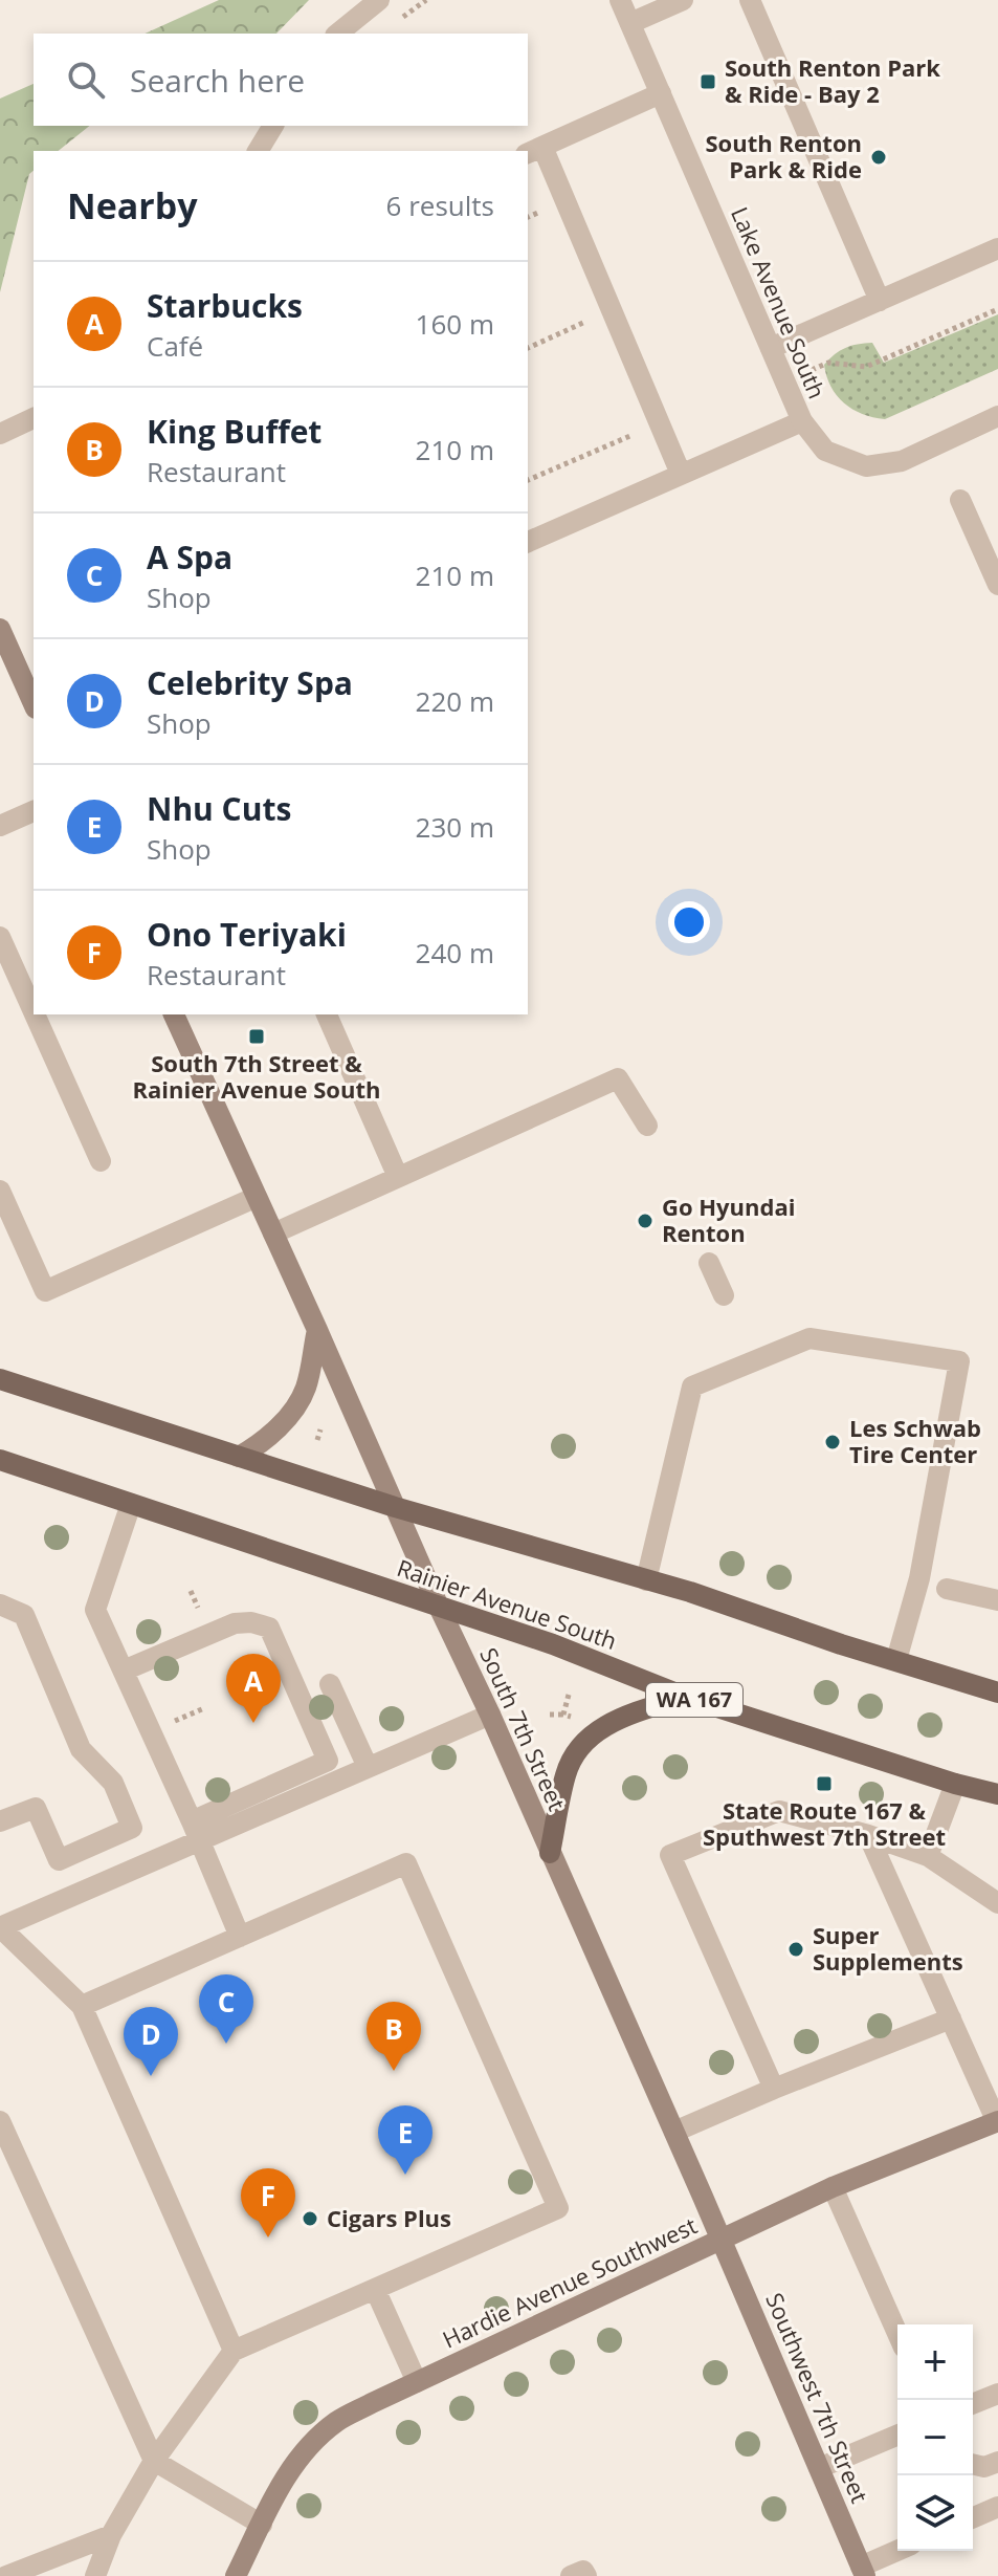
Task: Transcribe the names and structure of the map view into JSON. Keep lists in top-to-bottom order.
{
  "streets": {
    "main road": ["Rainier Avenue South", "WA 167"],
    "street": [
      "Lake Avenue South",
      "South 7th Street",
      "Hardie Avenue Southwest",
      "Southwest 7th Street"
    ]
  },
  "crossings": [
    ["Rainier Avenue South", "South 7th Street"],
    ["South 7th Street", "Hardie Avenue Southwest"],
    ["South 7th Street", "Southwest 7th Street"],
    ["Hardie Avenue Southwest", "Southwest 7th Street"]
  ],
  "places": {
    "transit": ["South Renton Park & Ride - Bay 2", "South 7th Street & Rainier Avenue South", "State Route 167 & Sputhwest 7th Street"],
    "other": [
      "South Renton Park & Ride",
      "Go Hyundai Renton",
      "Les Schwab Tire Center",
      "Super Supplements",
      "Cigars Plus"
    ]
  },
  "page": {
    "search": "Search here",
    "heading": ["Nearby", "6 results"],
    "list": [
      {
        "mark": "A",
        "name": "Starbucks",
        "note": "Café",
        "value": "160 m"
      },
      {
        "mark": "B",
        "name": "King Buffet",
        "note": "Restaurant",
        "value": "210 m"
      },
      {
        "mark": "C",
        "name": "A Spa",
        "note": "Shop",
        "value": "210 m"
      },
      {
        "mark": "D",
        "name": "Celebrity Spa",
        "note": "Shop",
        "value": "220 m"
      },
      {
        "mark": "E",
        "name": "Nhu Cuts",
        "note": "Shop",
        "value": "230 m"
      },
      {
        "mark": "F",
        "name": "Ono Teriyaki",
        "note": "Restaurant",
        "value": "240 m"
      }
    ],
    "pins": [
      "A",
      "C",
      "B",
      "D",
      "E",
      "F"
    ],
    "map_buttons": ["+", "−"]
  }
}
